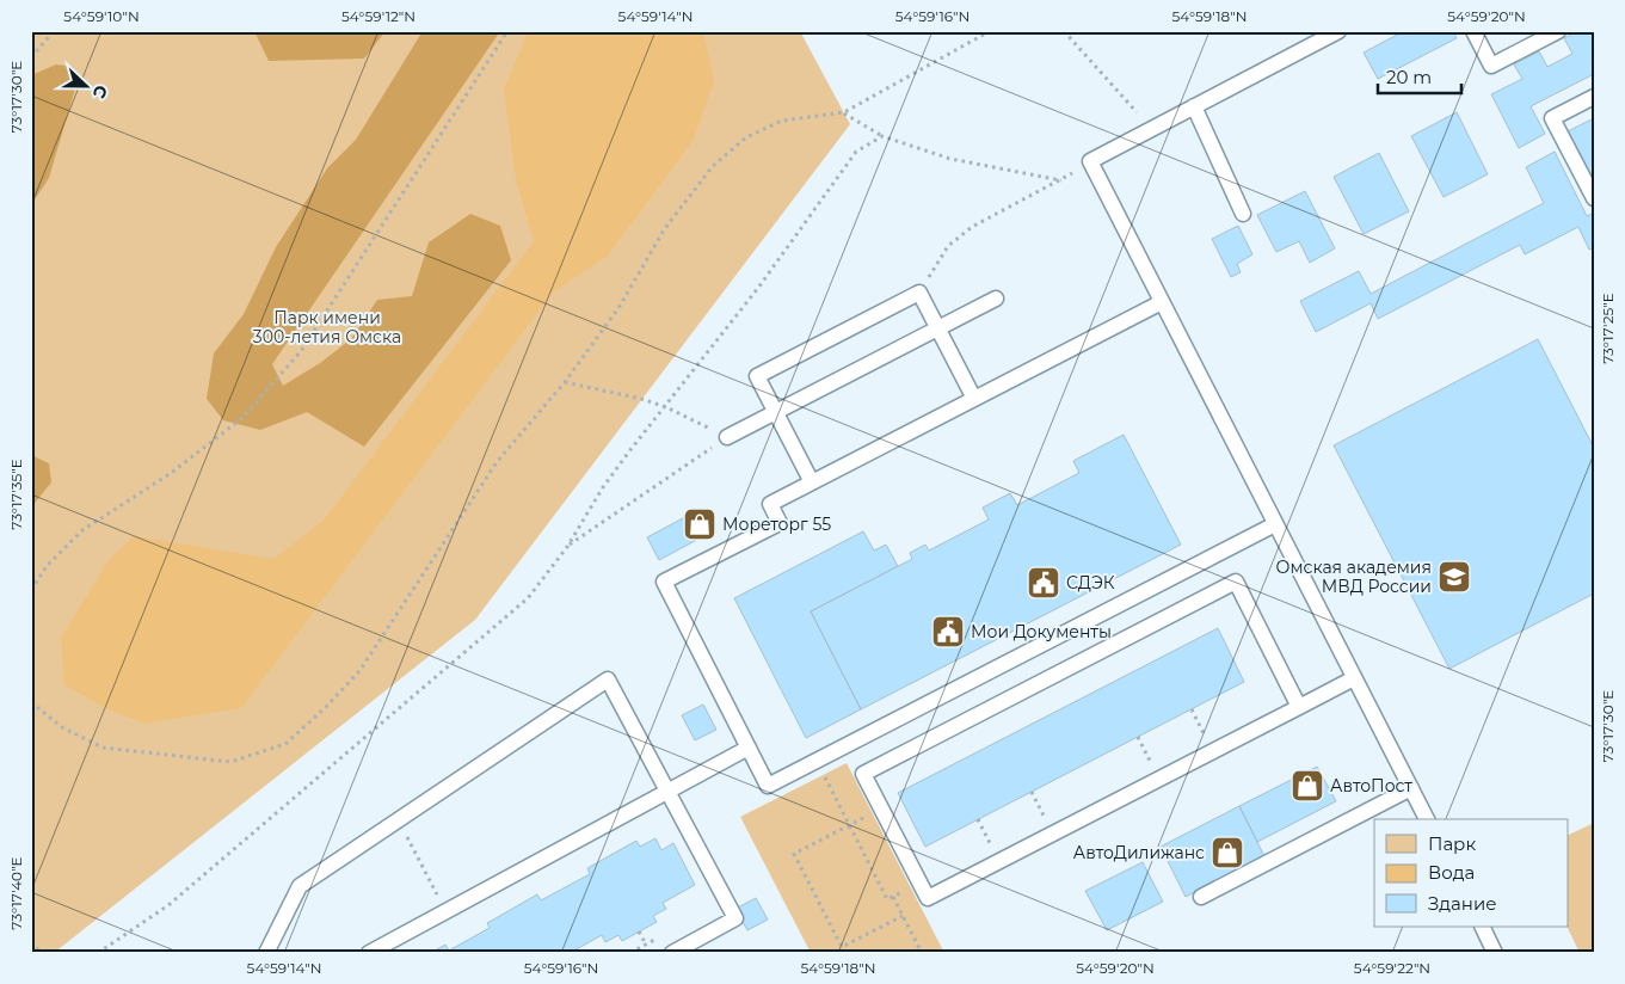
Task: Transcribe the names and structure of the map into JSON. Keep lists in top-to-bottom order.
{
  "parks": ["Парк имени 300-летия Омска"],
  "places": {
    "shop": ["Мореторг 55", "АвтоПост", "АвтоДилижанс"],
    "school or university": ["Омская академия МВД России"],
    "public building": ["СДЭК", "Мои Документы"]
  },
  "legend": ["Парк", "Вода", "Здание"],
  "scale_bar": "20 m",
  "north": "right",
  "coordinates": [
    "54°59'10\"N",
    "54°59'12\"N",
    "54°59'14\"N",
    "54°59'16\"N",
    "54°59'18\"N",
    "54°59'20\"N",
    "73°17'30\"E",
    "73°17'25\"E",
    "73°17'35\"E",
    "73°17'40\"E",
    "54°59'22\"N"
  ]
}
